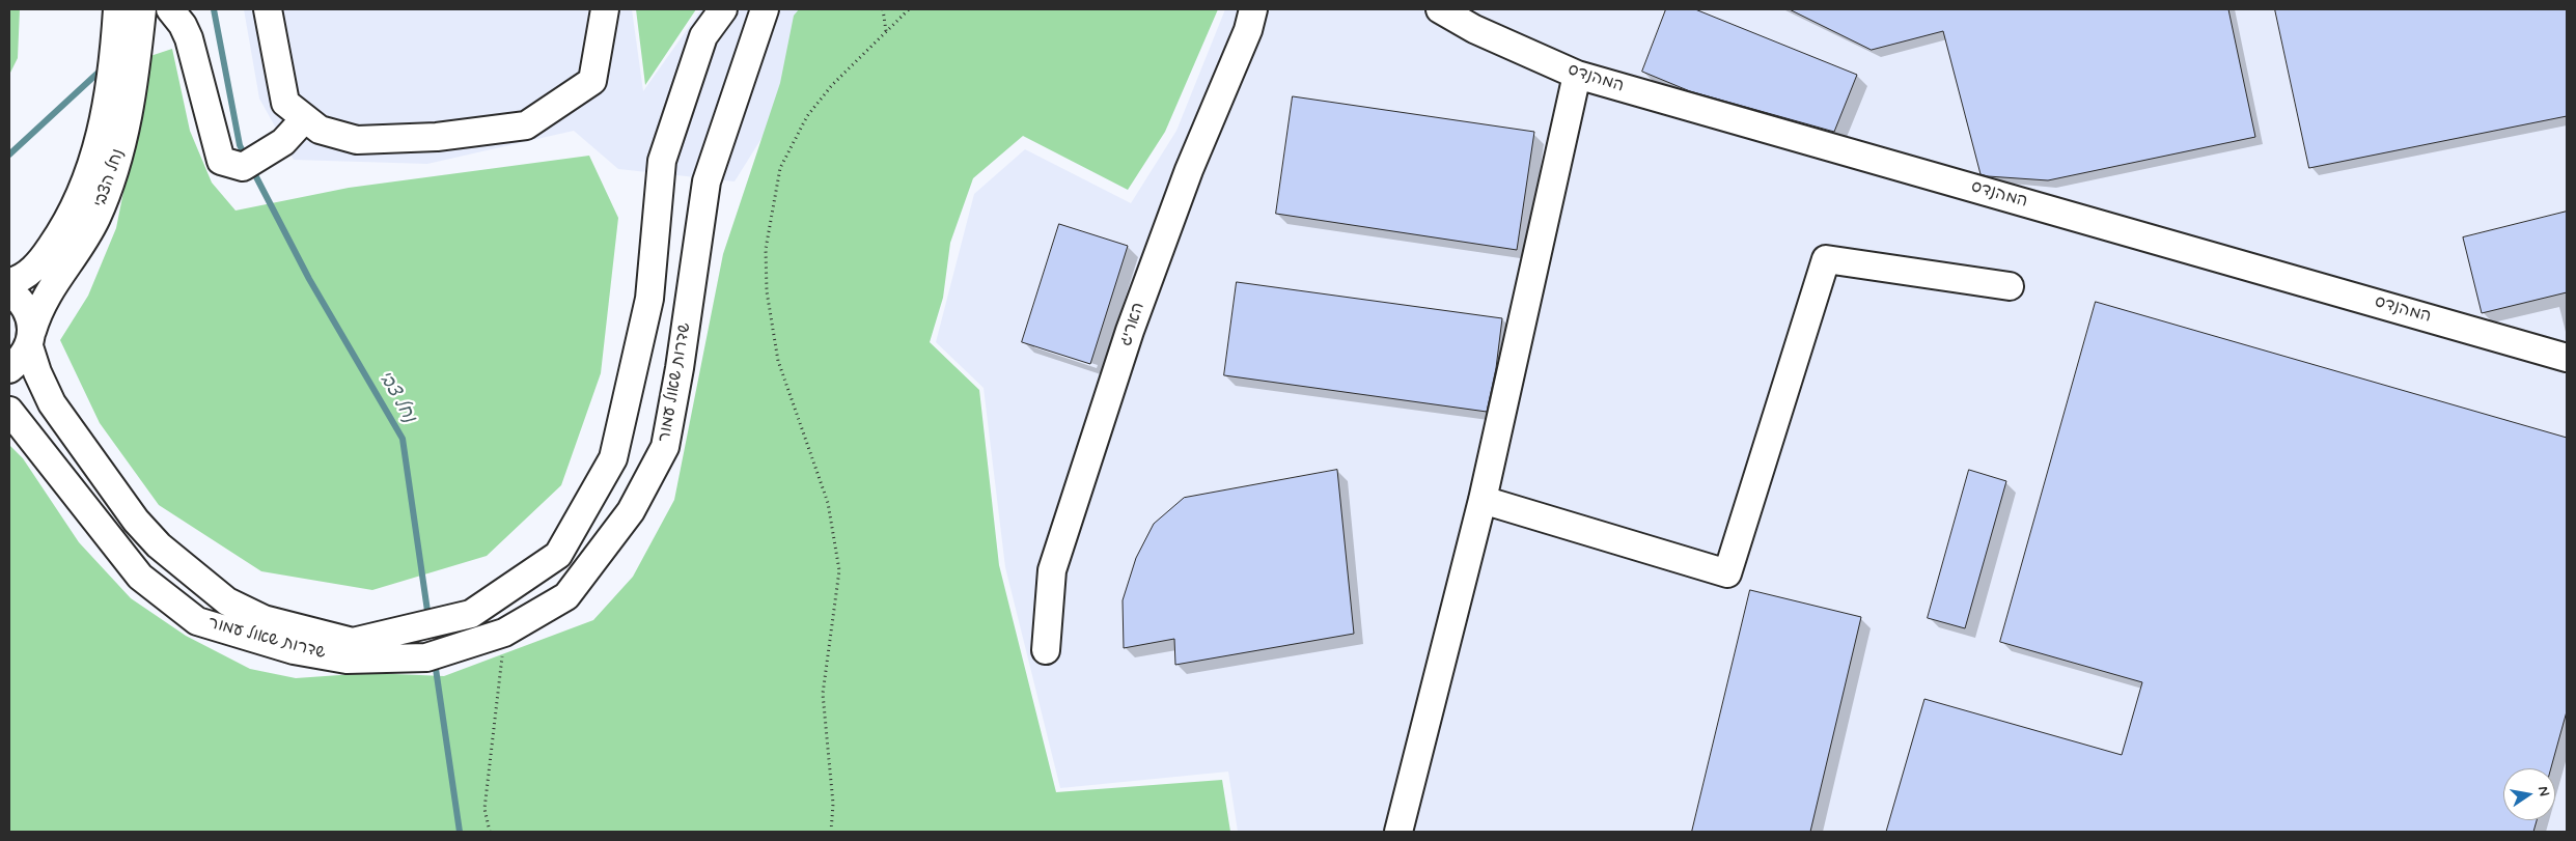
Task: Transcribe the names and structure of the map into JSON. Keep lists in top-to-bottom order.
{
  "streets": {
    "street": [
      "המהנדס",
      "נחל הצבי",
      "האריג",
      "שדרות שאול עמור"
    ]
  },
  "crossings": [
    ["נחל הצבי", "שדרות שאול עמור"]
  ],
  "water": ["נחל צבי"],
  "north": "right"
}
